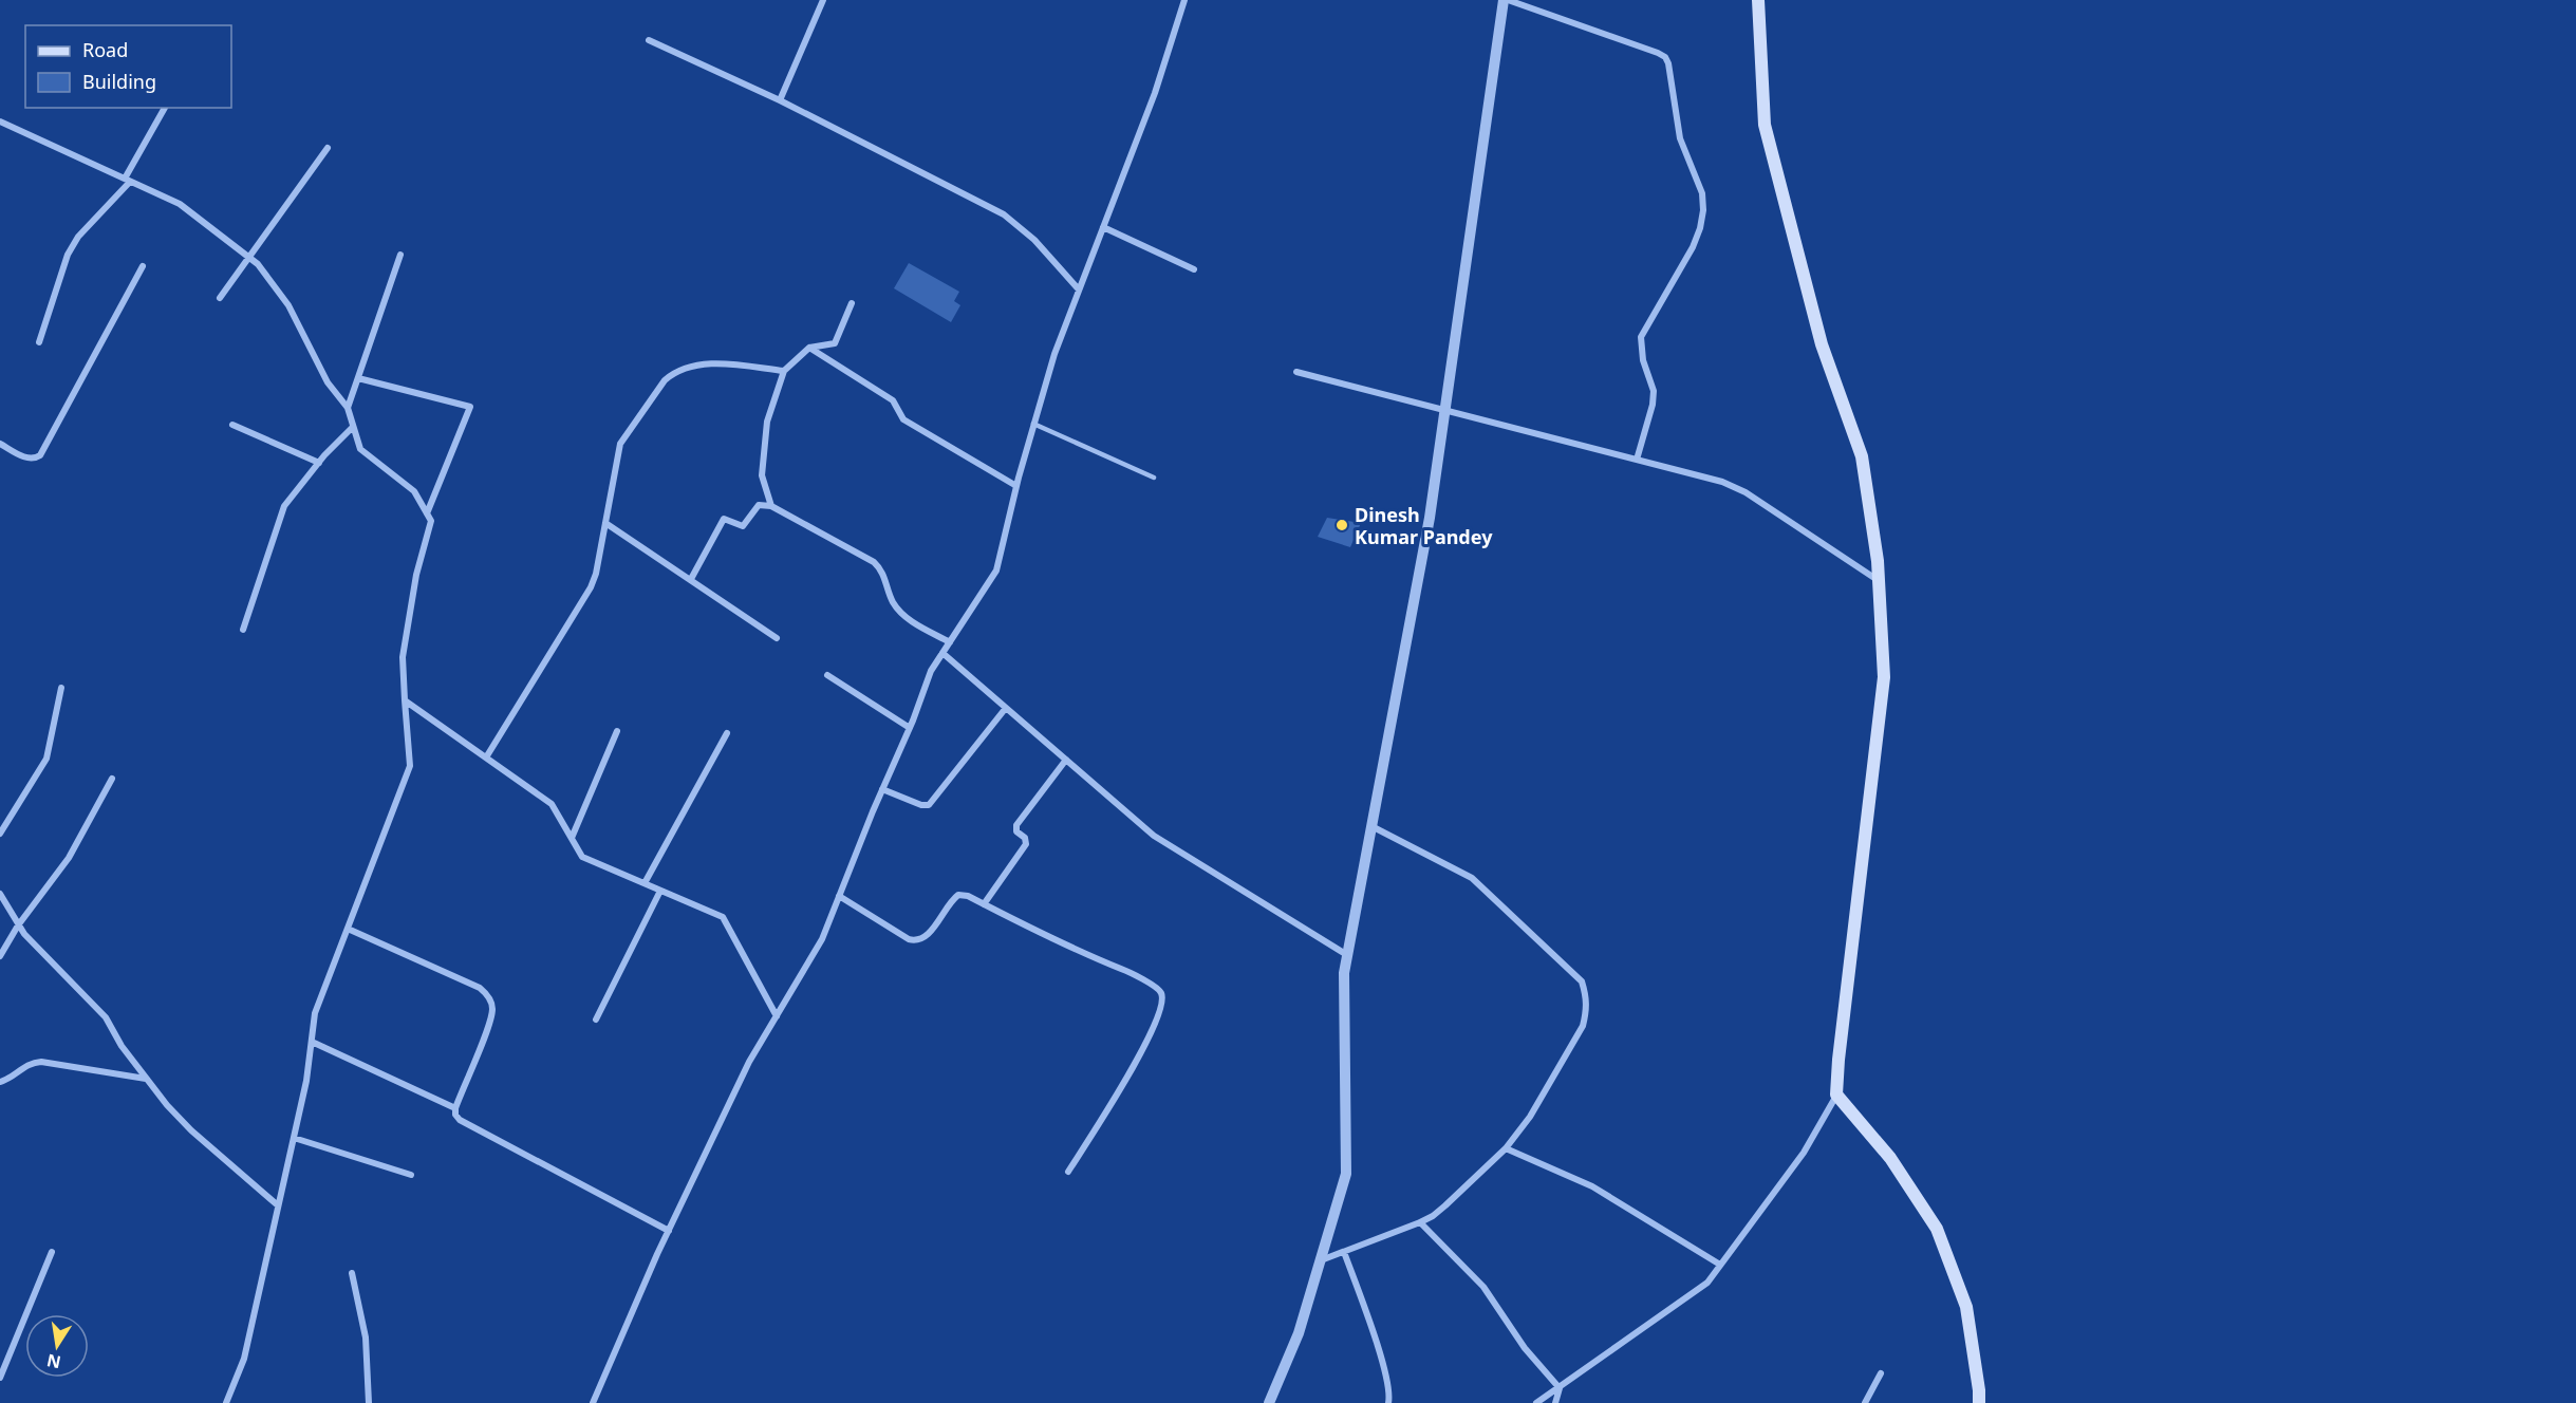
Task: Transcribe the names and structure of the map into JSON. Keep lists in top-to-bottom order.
{
  "places": ["Dinesh Kumar Pandey"],
  "legend": ["Road", "Building"],
  "north": "bottom"
}
